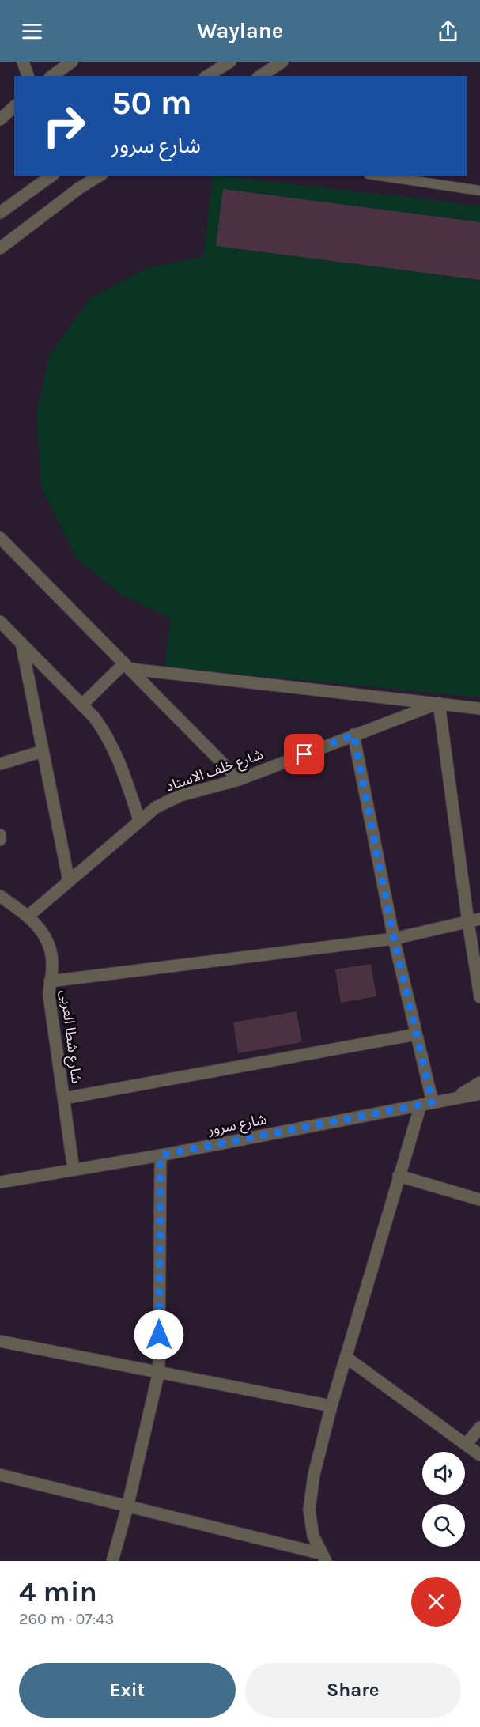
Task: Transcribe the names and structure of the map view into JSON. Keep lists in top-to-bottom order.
{
  "streets": {
    "street": ["شارع خلف الاستاد", "شارع شطا العربى", "شارع سرور"]
  },
  "crossings": [
    ["شارع خلف الاستاد", "شارع شطا العربى"],
    ["شارع شطا العربى", "شارع سرور"]
  ],
  "page": {
    "header": "Waylane",
    "turn": ["50 m", "شارع سرور"],
    "heading": ["4 min", "260 m · 07:43"],
    "buttons": ["Exit", "Share"]
  }
}
